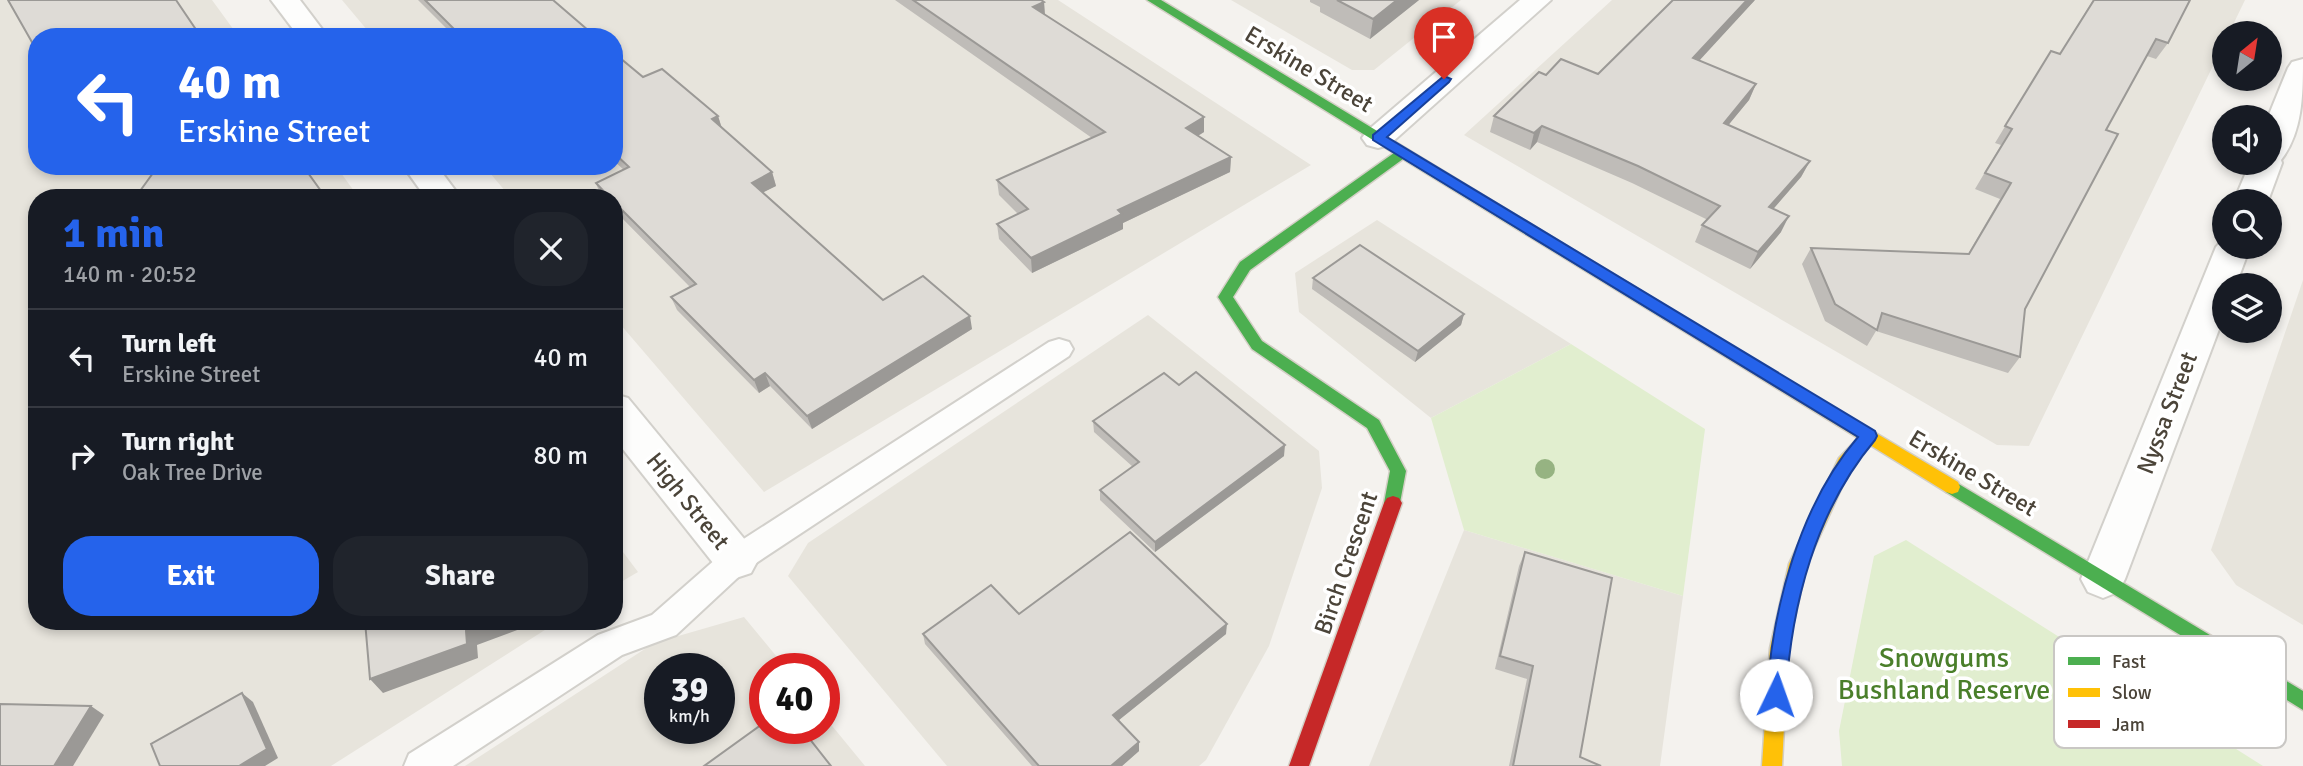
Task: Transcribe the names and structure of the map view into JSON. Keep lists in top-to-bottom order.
{
  "streets": {
    "street": [
      "Erskine Street",
      "Nyssa Street",
      "High Street",
      "Birch Crescent"
    ]
  },
  "crossings": [
    ["Erskine Street", "Nyssa Street"],
    ["Erskine Street", "Birch Crescent"]
  ],
  "parks": ["Snowgums Bushland Reserve"],
  "legend": ["Fast", "Slow", "Jam"],
  "north": "top right",
  "page": {
    "turn": ["40 m", "Erskine Street"],
    "heading": ["1 min", "140 m · 20:52"],
    "list": [
      {
        "name": "Turn left",
        "note": "Erskine Street",
        "value": "40 m"
      },
      {
        "name": "Turn right",
        "note": "Oak Tree Drive",
        "value": "80 m"
      }
    ],
    "buttons": ["Exit", "Share"],
    "speed": "39 km/h",
    "limit": "40"
  }
}
